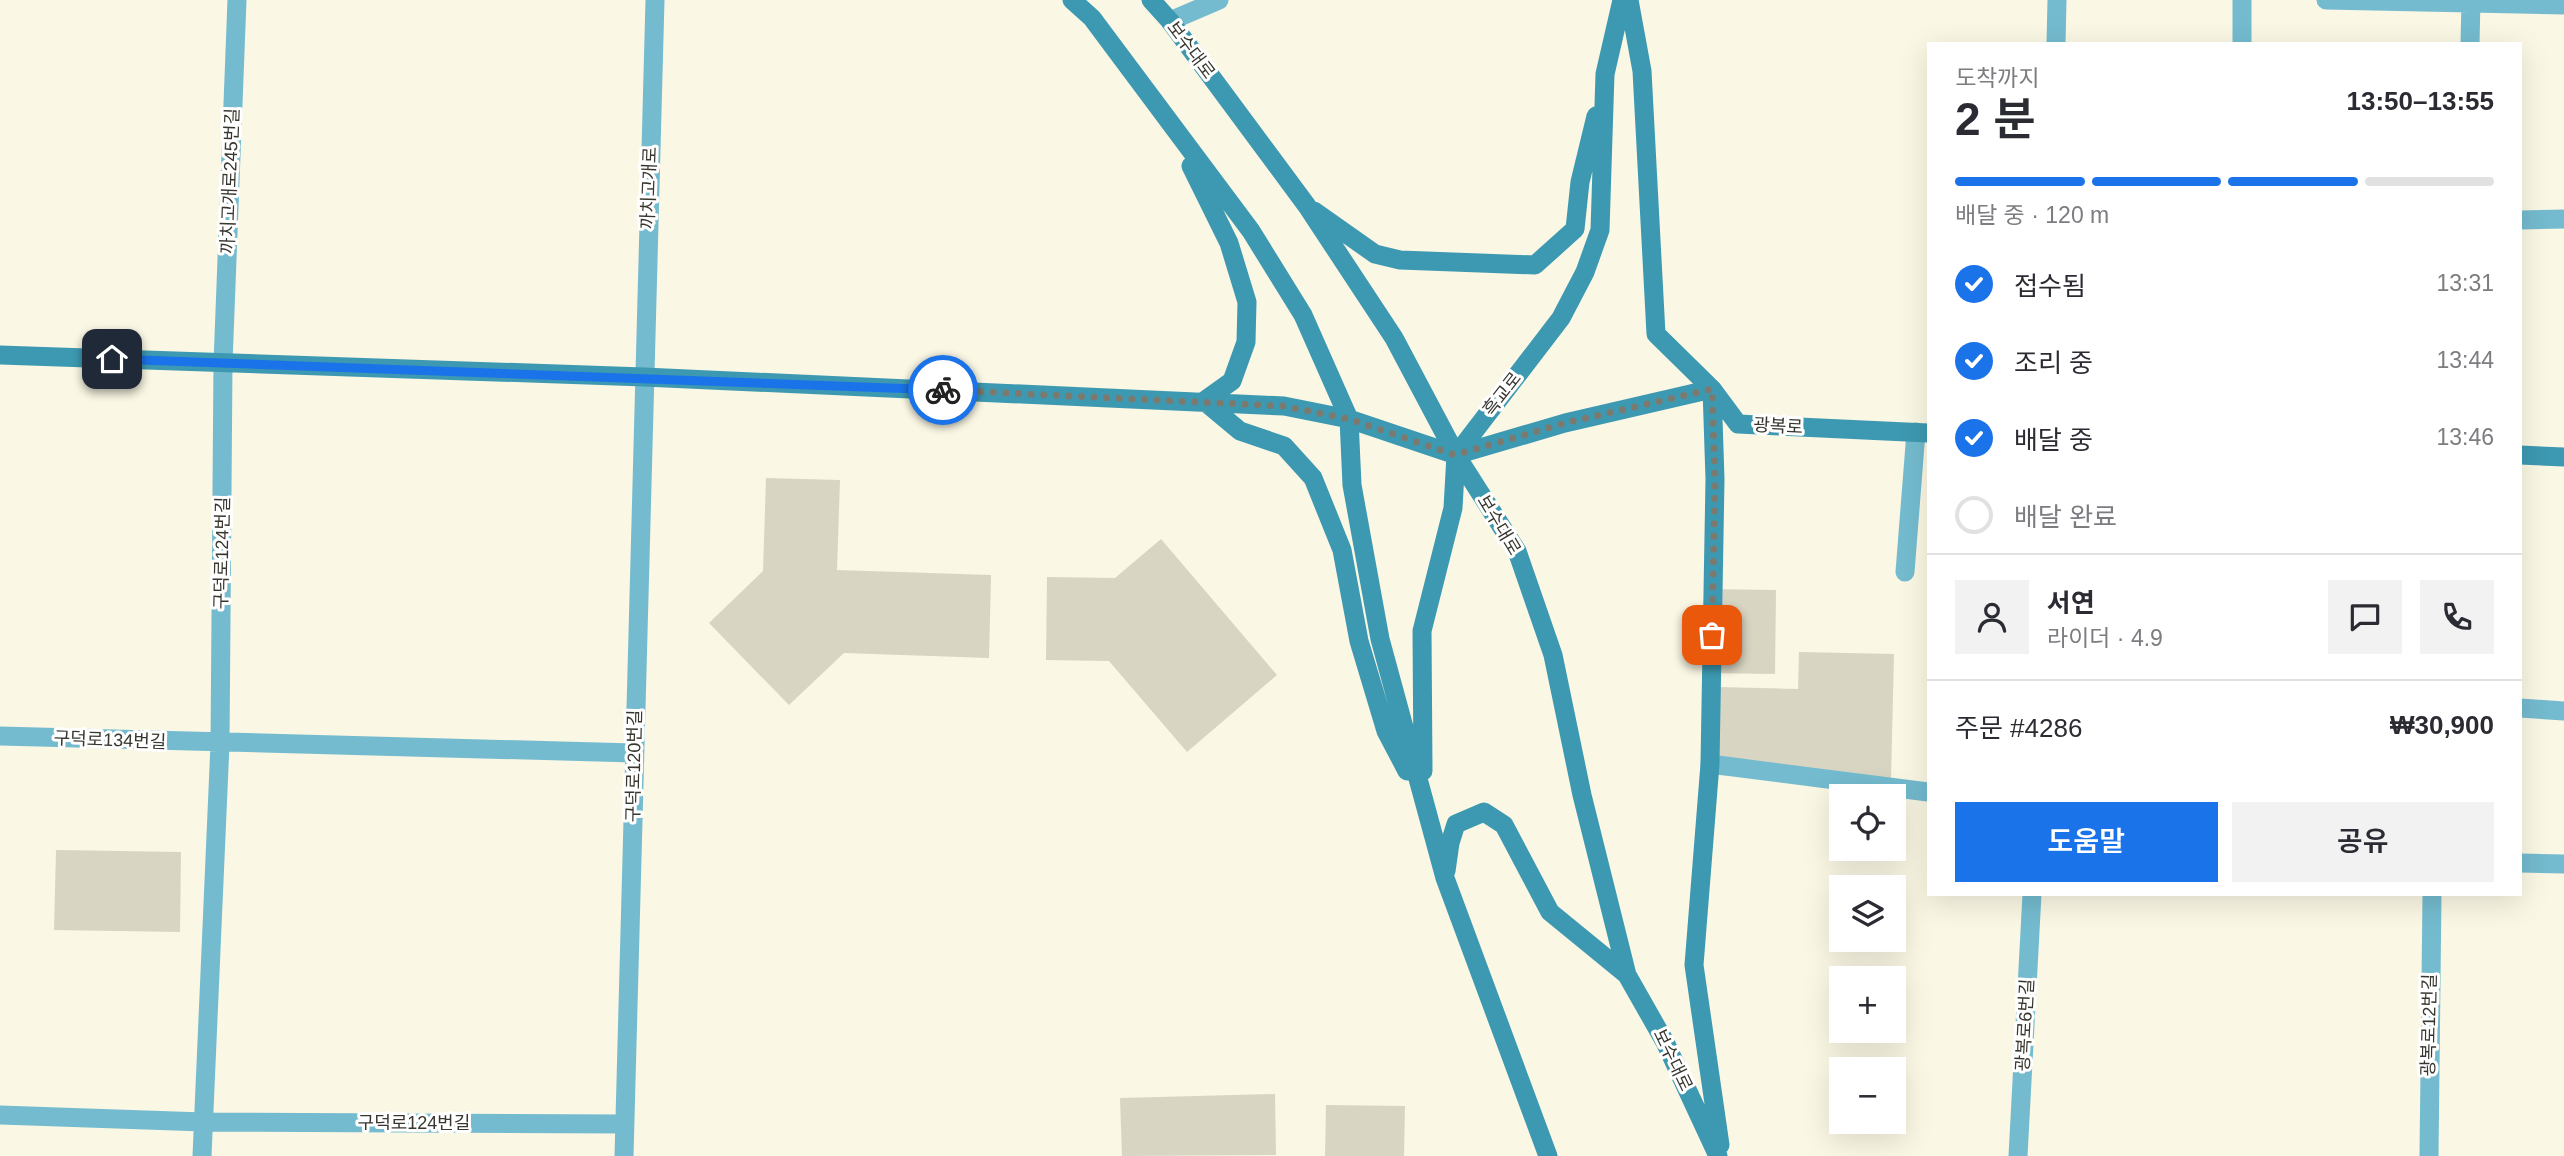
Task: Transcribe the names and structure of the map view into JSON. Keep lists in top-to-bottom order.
{
  "streets": {
    "main road": ["보수대로", "흑교로", "광복로"],
    "street": [
      "까치고개로245번길",
      "까치고개로",
      "구덕로124번길",
      "구덕로134번길",
      "구덕로120번길",
      "광복로6번길",
      "광복로12번길"
    ]
  },
  "crossings": [
    ["보수대로", "흑교로"],
    ["보수대로", "광복로"],
    ["까치고개로245번길", "구덕로124번길"],
    ["까치고개로", "구덕로120번길"],
    ["구덕로124번길", "구덕로134번길"],
    ["구덕로124번길", "구덕로120번길"]
  ],
  "page": {
    "heading": ["2 분", "도착까지", "13:50–13:55"],
    "panel": [
      "서연",
      "라이더 · 4.9",
      "주문 #4286",
      "₩30,900"
    ],
    "bar": "배달 중 · 120 m",
    "list": [
      ["접수됨", "13:31"],
      ["조리 중", "13:44"],
      ["배달 중", "13:46"],
      "배달 완료"
    ],
    "map_buttons": ["+", "−"],
    "buttons": ["도움말", "공유"]
  }
}
